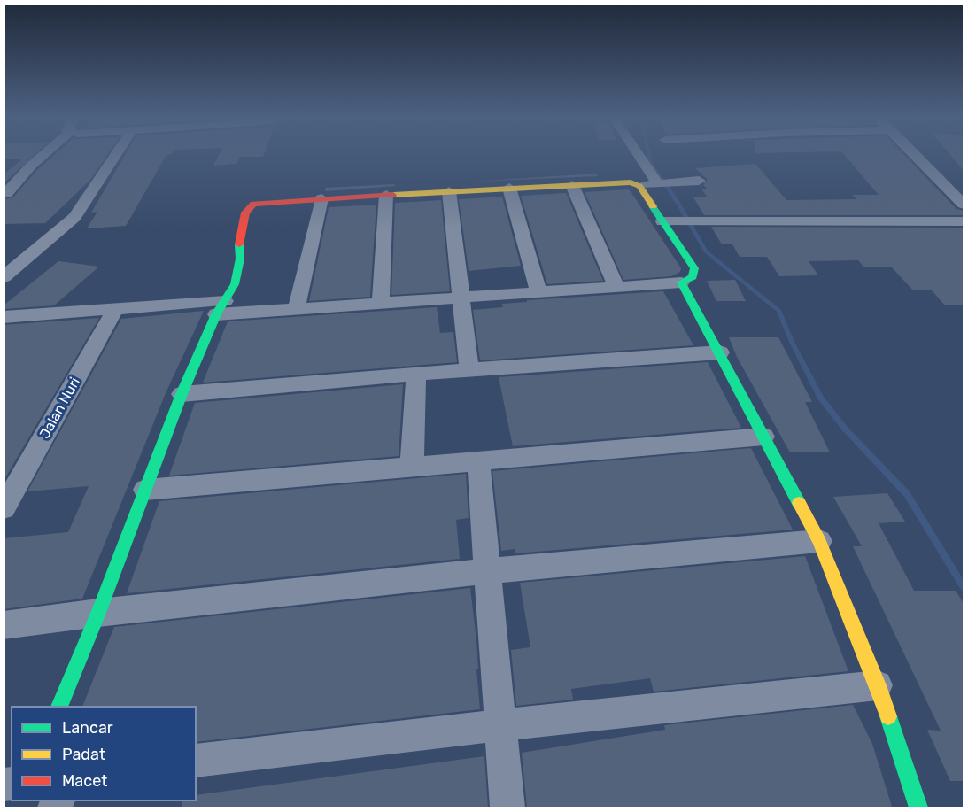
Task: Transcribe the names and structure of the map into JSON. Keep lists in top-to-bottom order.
{
  "streets": {
    "street": ["Jalan Nuri"]
  },
  "legend": ["Lancar", "Padat", "Macet"]
}
